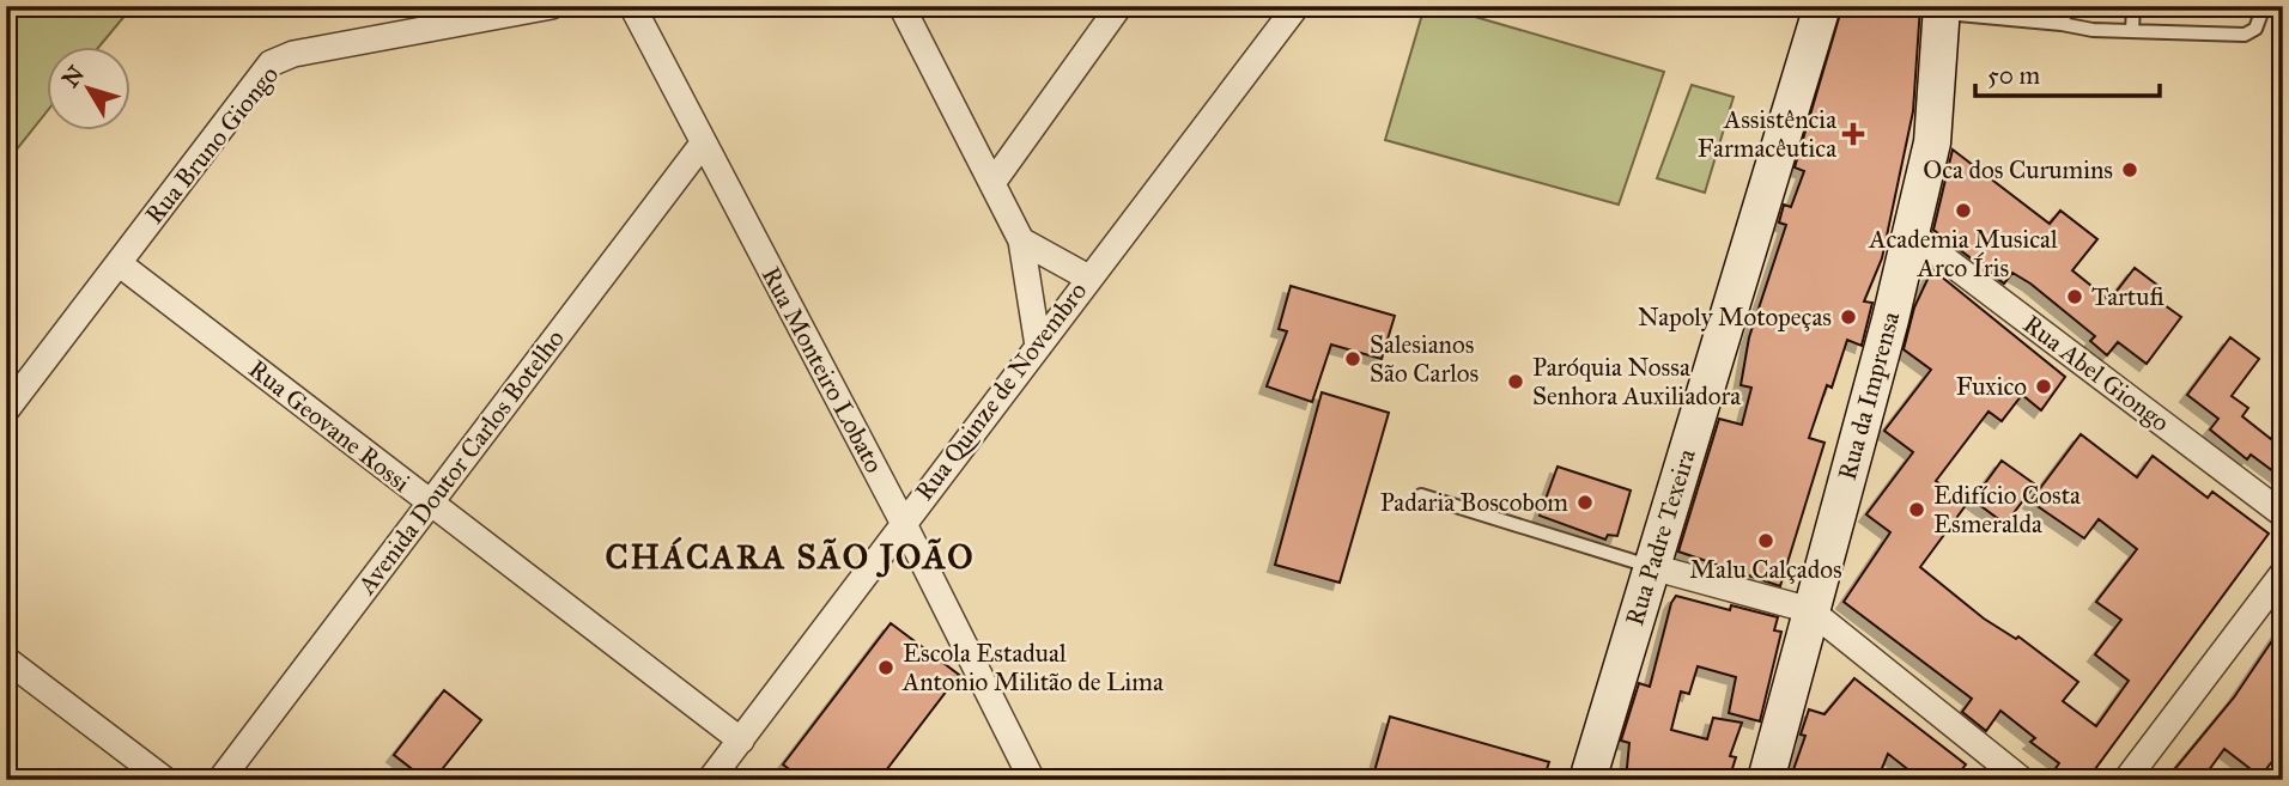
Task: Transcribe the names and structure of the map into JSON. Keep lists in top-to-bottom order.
{
  "streets": {
    "main road": ["Rua da Imprensa", "Rua Padre Texeira"],
    "street": [
      "Rua Bruno Giongo",
      "Rua Monteiro Lobato",
      "Rua Abel Giongo",
      "Rua Quinze de Novembro",
      "Rua Geovane Rossi",
      "Avenida Doutor Carlos Botelho"
    ]
  },
  "crossings": [
    ["Rua Bruno Giongo", "Rua Geovane Rossi"],
    ["Rua Monteiro Lobato", "Rua Quinze de Novembro"],
    ["Rua Monteiro Lobato", "Avenida Doutor Carlos Botelho"],
    ["Rua Abel Giongo", "Rua da Imprensa"],
    ["Rua Quinze de Novembro", "Rua Geovane Rossi"],
    ["Rua Geovane Rossi", "Avenida Doutor Carlos Botelho"]
  ],
  "districts": ["CHÁCARA SÃO JOÃO"],
  "places": {
    "health": ["Assistência Farmacêutica"],
    "other": [
      "Oca dos Curumins",
      "Academia Musical Arco Íris",
      "Tartufi",
      "Napoly Motopeças",
      "Salesianos São Carlos",
      "Paróquia Nossa Senhora Auxiliadora",
      "Fuxico",
      "Padaria Boscobom",
      "Edifício Costa Esmeralda",
      "Malu Calçados",
      "Escola Estadual Antonio Militão de Lima"
    ]
  },
  "scale_bar": "50 m",
  "north": "top left"
}
